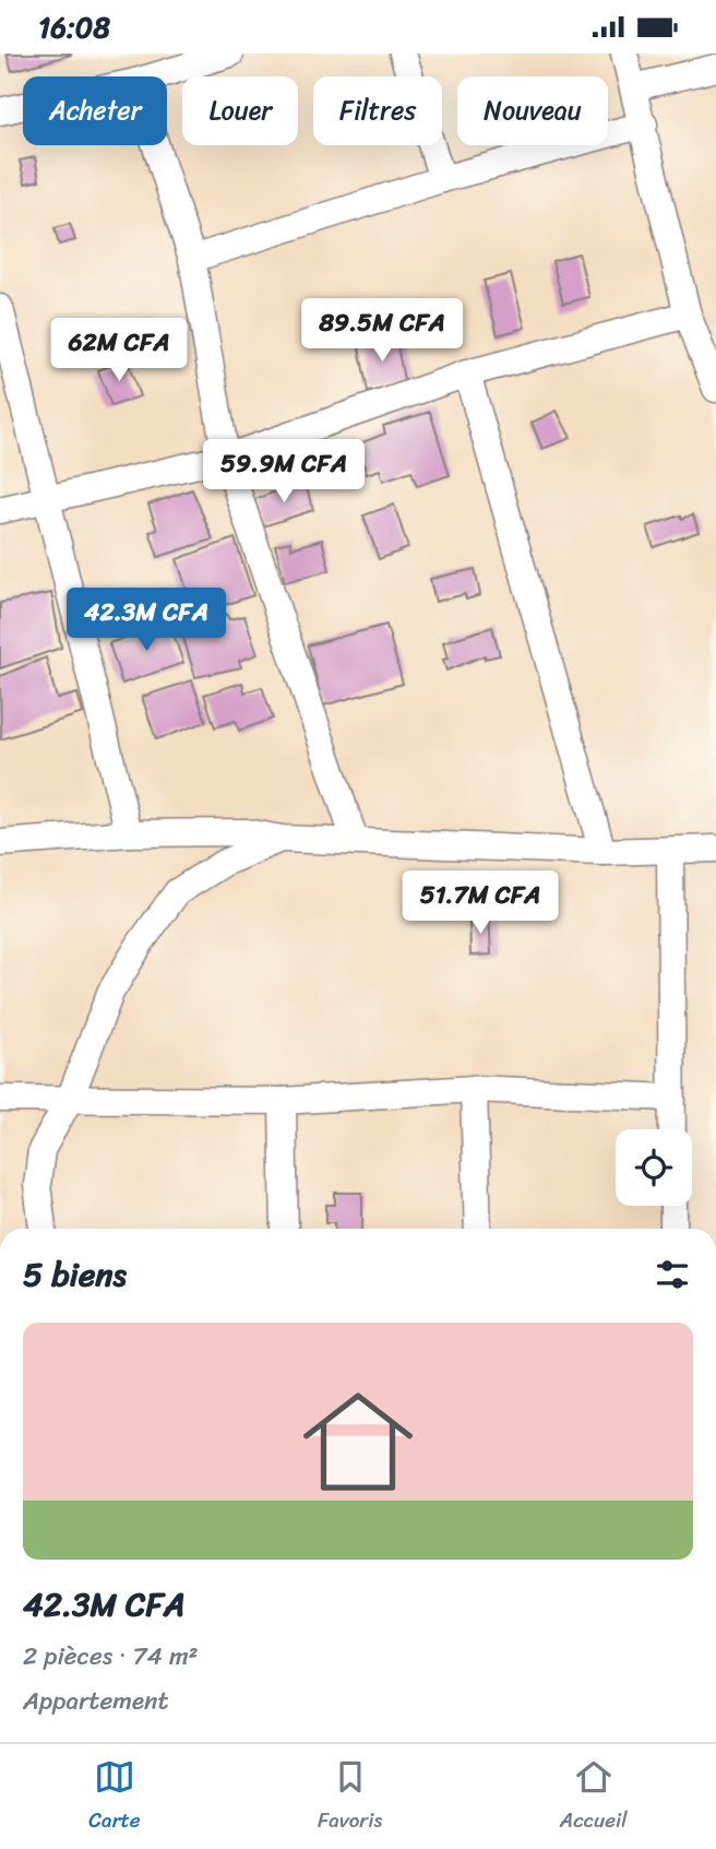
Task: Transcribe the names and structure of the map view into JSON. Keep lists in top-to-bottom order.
{
  "page": {
    "status": "16:08",
    "chip": [
      "Acheter",
      "Louer",
      "Filtres",
      "Nouveau"
    ],
    "price": [
      "89.5M CFA",
      "62M CFA",
      "59.9M CFA",
      "42.3M CFA",
      "51.7M CFA"
    ],
    "heading": "5 biens",
    "list": [
      {
        "name": "42.3M CFA",
        "note": "2 pièces · 74 m² · Appartement"
      }
    ],
    "tabs": ["Carte", "Favoris", "Accueil"]
  }
}
